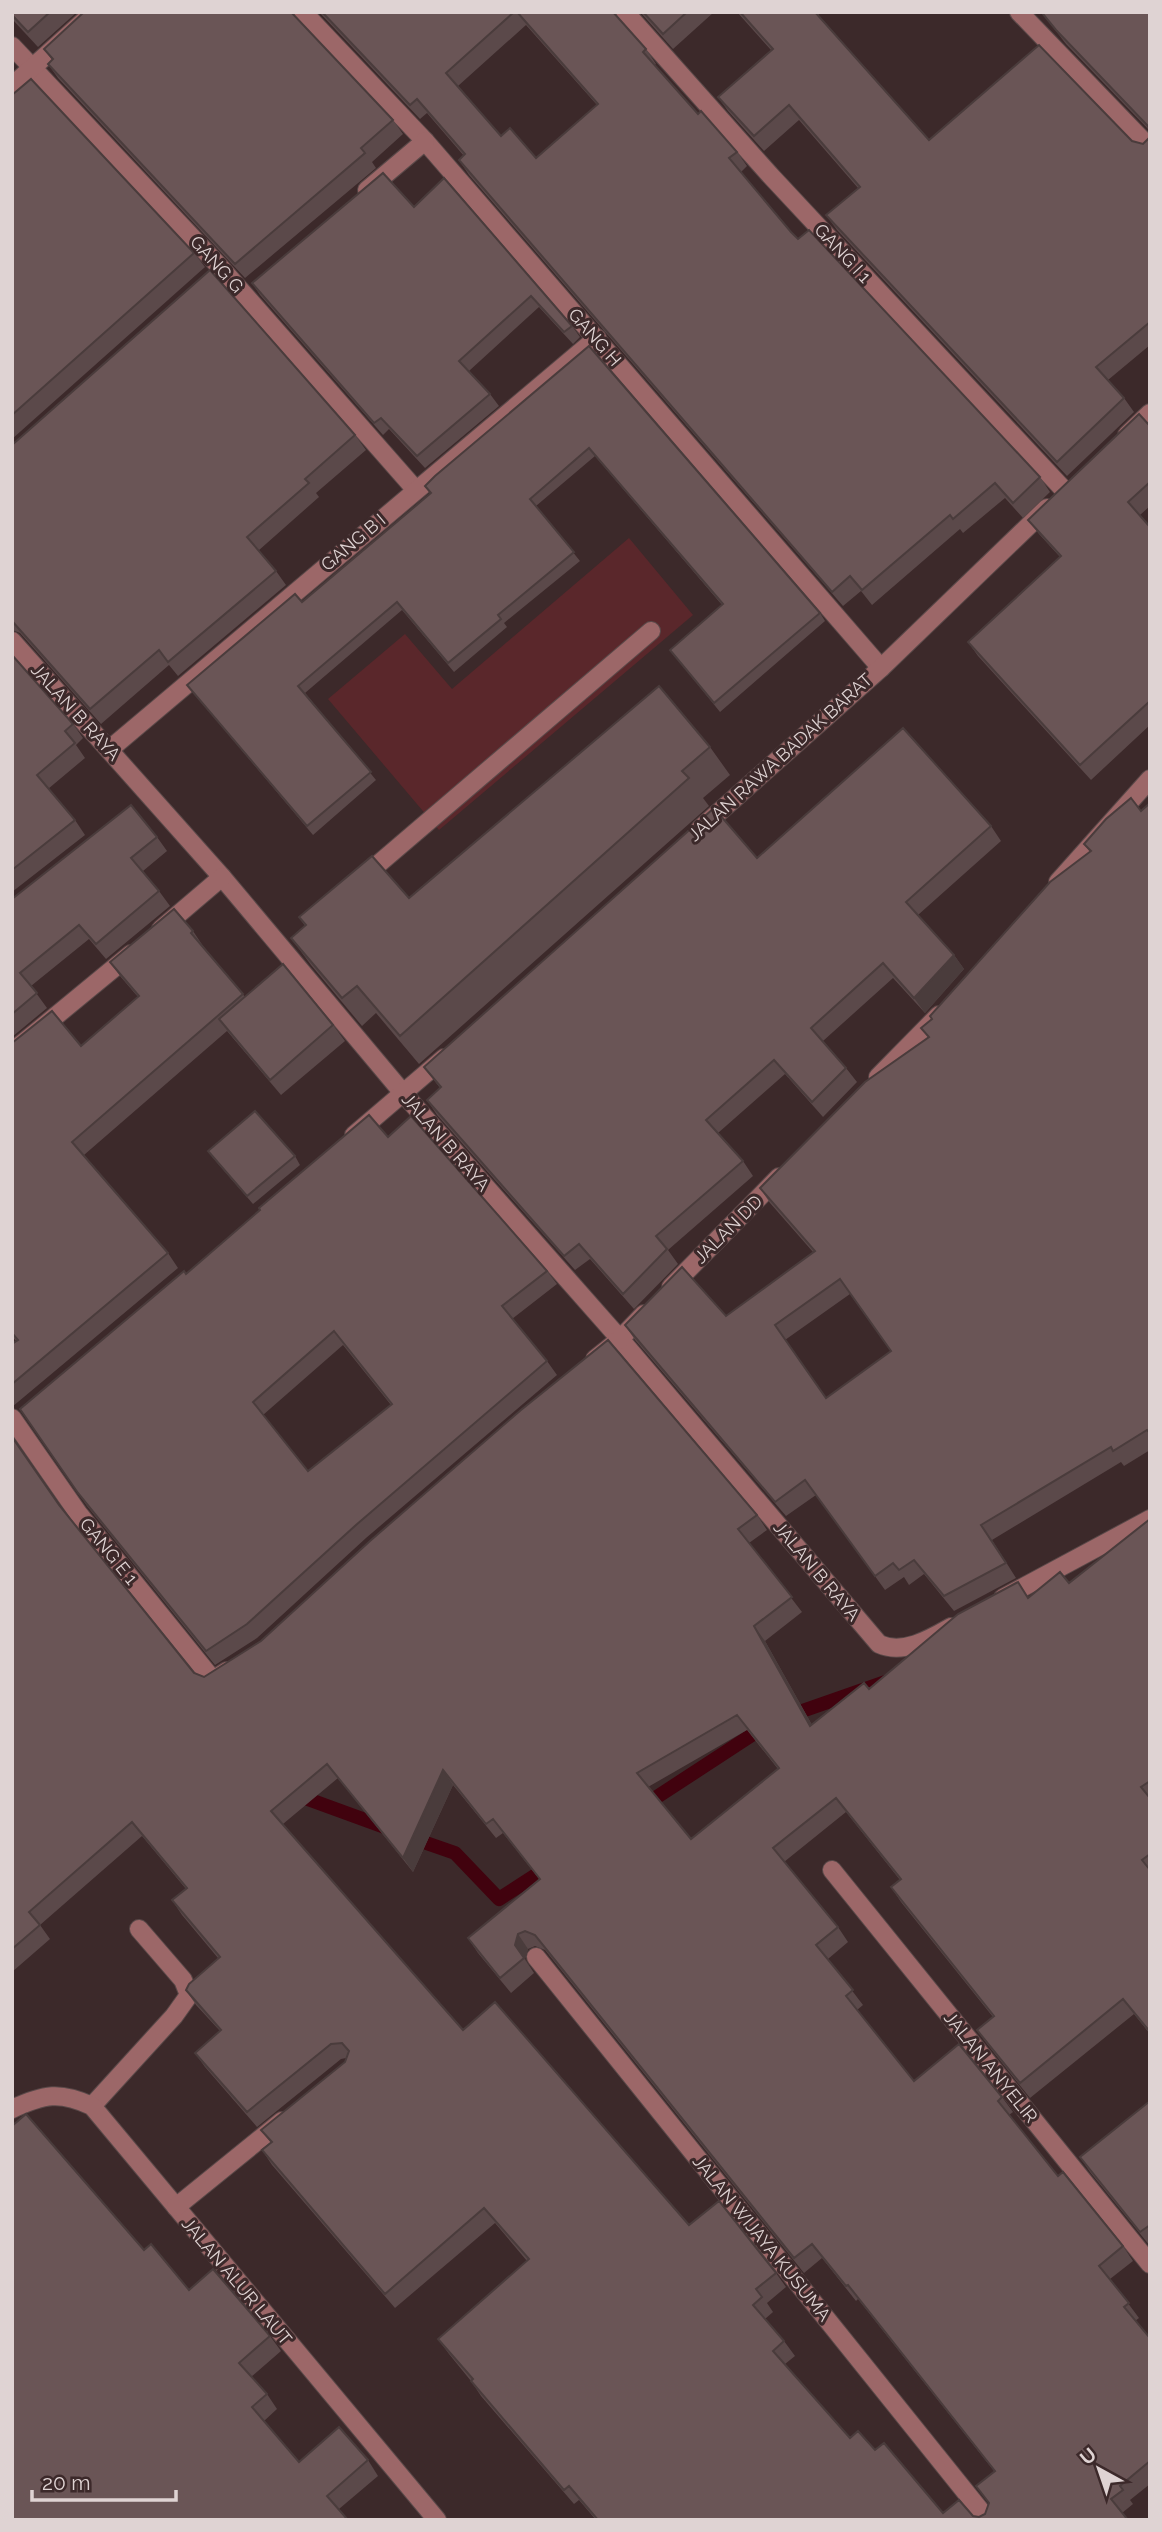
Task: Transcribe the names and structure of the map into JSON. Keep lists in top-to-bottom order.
{
  "streets": {
    "street": [
      "GANG I 1",
      "GANG G",
      "GANG H",
      "GANG B I",
      "JALAN B RAYA",
      "JALAN RAWA BADAK BARAT",
      "JALAN DD",
      "GANG E 1",
      "JALAN ANYELIR",
      "JALAN WIJAYA KUSUMA",
      "JALAN ALUR LAUT"
    ]
  },
  "crossings": [
    ["GANG I 1", "JALAN RAWA BADAK BARAT"],
    ["GANG G", "GANG B I"],
    ["GANG H", "GANG B I"],
    ["GANG H", "JALAN RAWA BADAK BARAT"],
    ["GANG B I", "JALAN B RAYA"],
    ["JALAN B RAYA", "JALAN DD"]
  ],
  "scale_bar": "20 m",
  "north": "top left"
}
